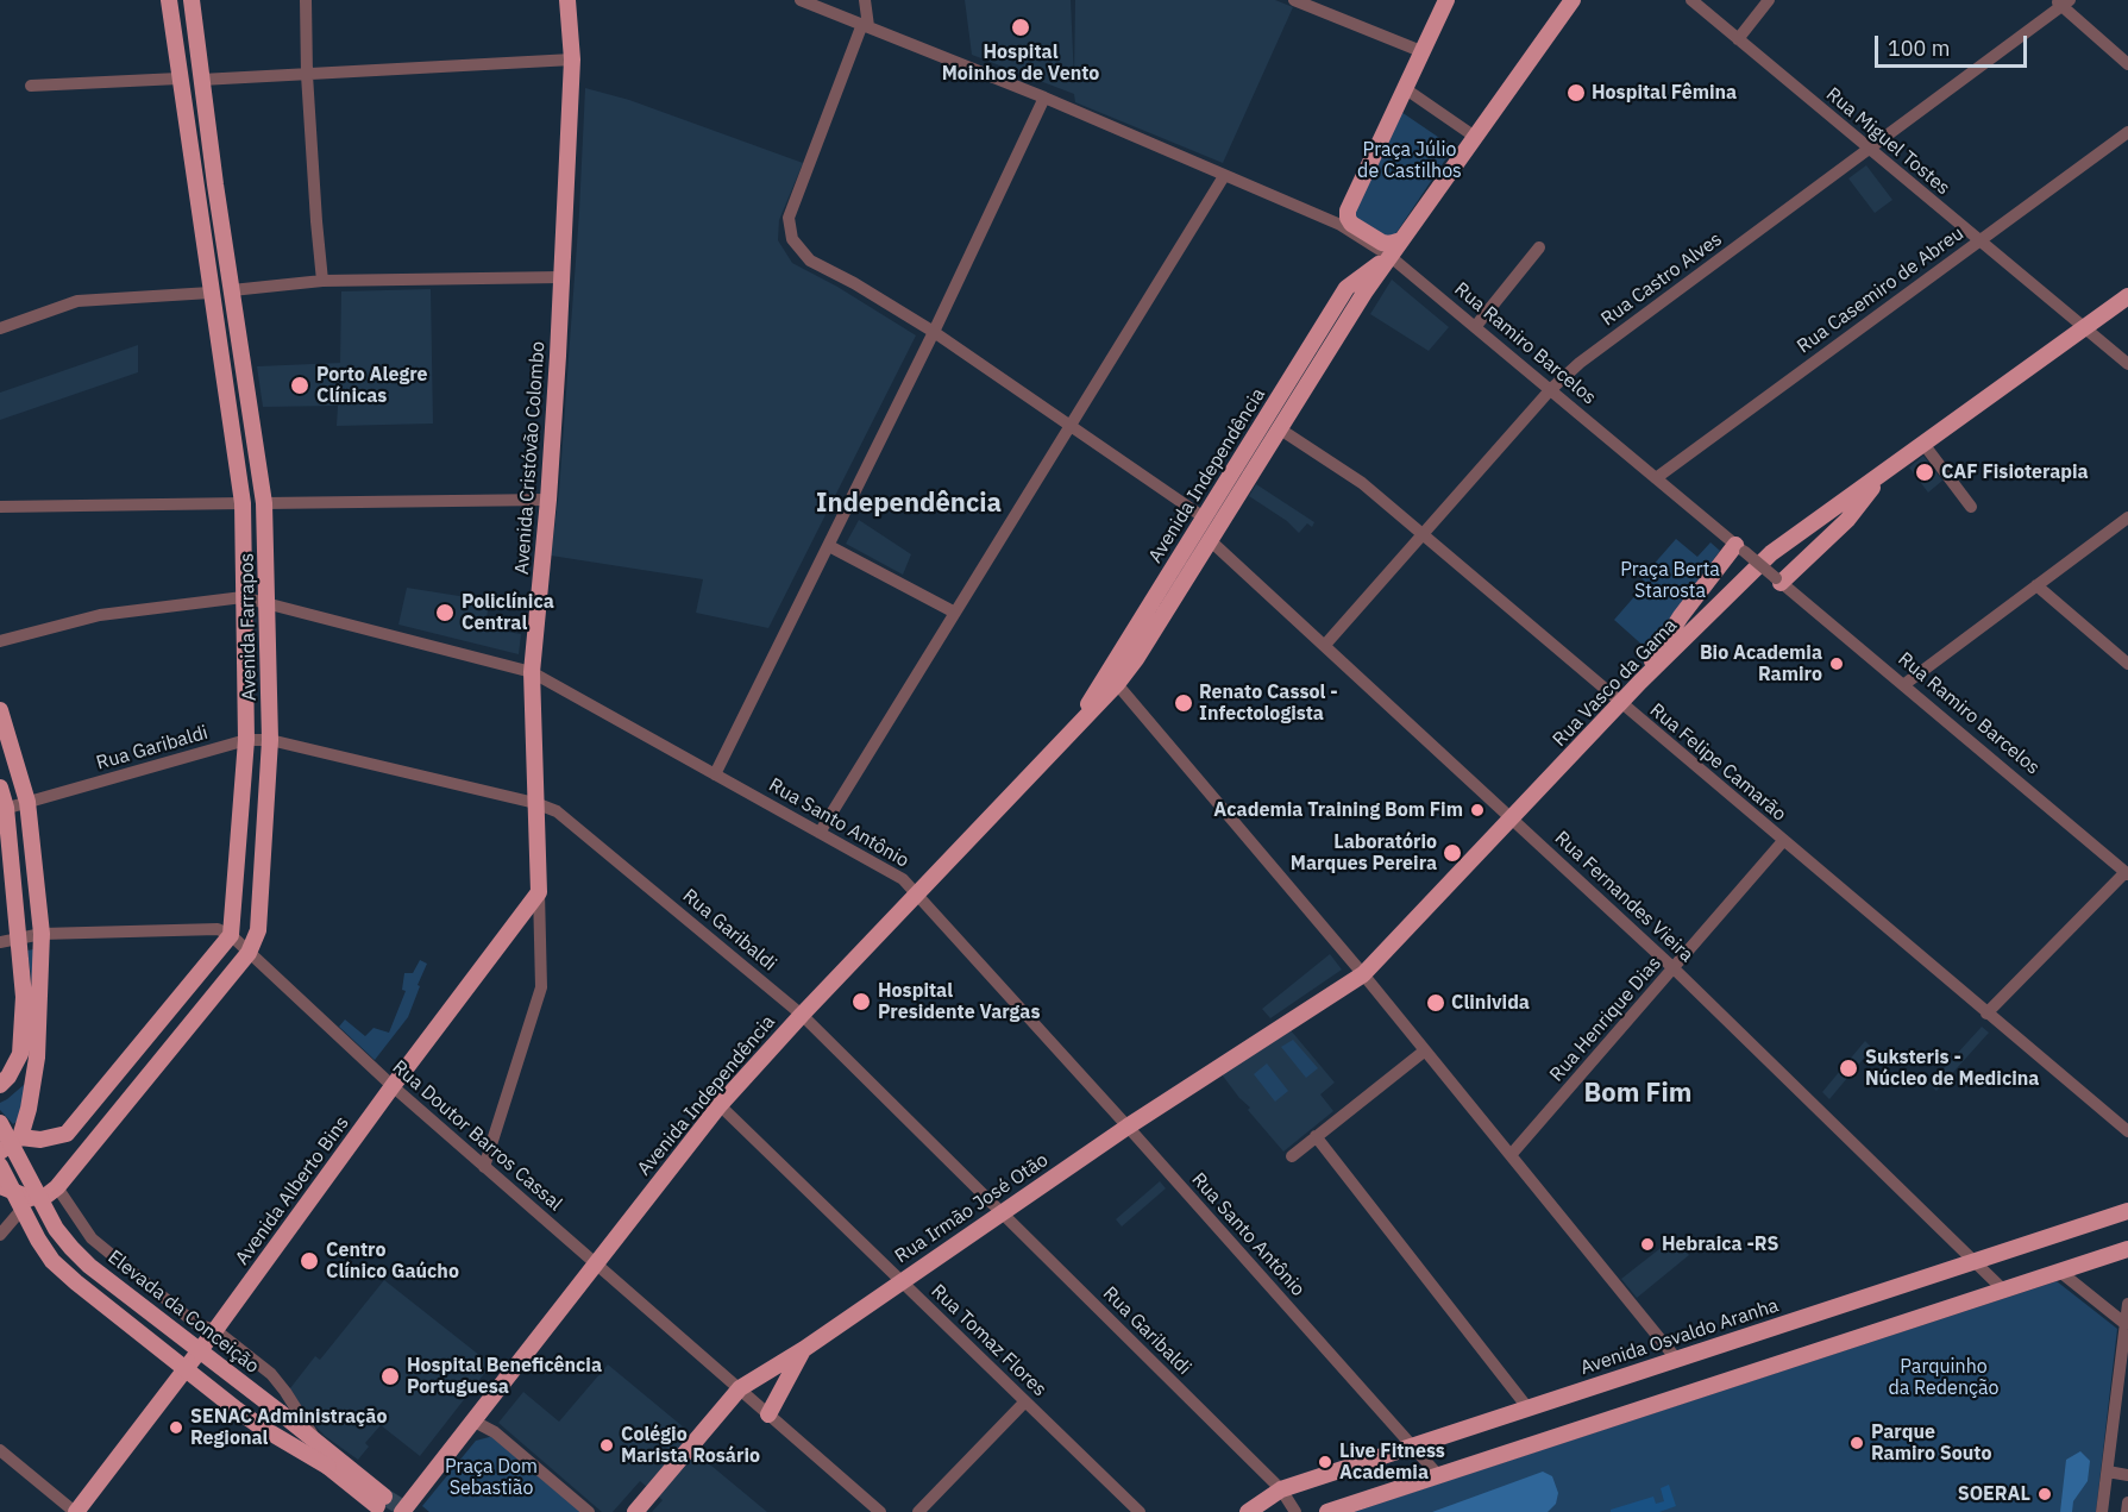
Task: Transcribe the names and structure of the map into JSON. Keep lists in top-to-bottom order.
{
  "streets": {
    "main road": [
      "Rua Ramiro Barcelos",
      "Avenida Cristóvão Colombo",
      "Avenida Independência",
      "Avenida Farrapos",
      "Rua Vasco da Gama",
      "Avenida Alberto Bins",
      "Rua Irmão José Otão",
      "Elevada da Conceição",
      "Avenida Osvaldo Aranha"
    ],
    "street": [
      "Rua Miguel Tostes",
      "Rua Castro Alves",
      "Rua Casemiro de Abreu",
      "Rua Garibaldi",
      "Rua Felipe Camarão",
      "Rua Santo Antônio",
      "Rua Fernandes Vieira",
      "Rua Henrique Dias",
      "Rua Doutor Barros Cassal",
      "Rua Tomaz Flores"
    ]
  },
  "crossings": [
    ["Rua Miguel Tostes", "Rua Castro Alves"],
    ["Rua Miguel Tostes", "Rua Casemiro de Abreu"],
    ["Rua Miguel Tostes", "Rua Vasco da Gama"],
    ["Rua Castro Alves", "Rua Ramiro Barcelos"],
    ["Rua Castro Alves", "Rua Felipe Camarão"],
    ["Rua Castro Alves", "Rua Fernandes Vieira"],
    ["Rua Casemiro de Abreu", "Rua Ramiro Barcelos"],
    ["Rua Ramiro Barcelos", "Avenida Independência"],
    ["Avenida Cristóvão Colombo", "Rua Garibaldi"],
    ["Avenida Cristóvão Colombo", "Rua Santo Antônio"],
    ["Avenida Cristóvão Colombo", "Rua Doutor Barros Cassal"],
    ["Avenida Cristóvão Colombo", "Avenida Alberto Bins"],
    ["Avenida Independência", "Rua Garibaldi"],
    ["Avenida Independência", "Rua Felipe Camarão"],
    ["Avenida Independência", "Rua Santo Antônio"],
    ["Avenida Independência", "Rua Fernandes Vieira"],
    ["Avenida Independência", "Rua Doutor Barros Cassal"],
    ["Avenida Independência", "Rua Tomaz Flores"],
    ["Avenida Farrapos", "Rua Garibaldi"],
    ["Avenida Farrapos", "Rua Santo Antônio"],
    ["Avenida Farrapos", "Rua Doutor Barros Cassal"],
    ["Rua Vasco da Gama", "Rua Felipe Camarão"],
    ["Rua Vasco da Gama", "Rua Fernandes Vieira"],
    ["Rua Vasco da Gama", "Rua Irmão José Otão"],
    ["Rua Garibaldi", "Rua Irmão José Otão"],
    ["Rua Garibaldi", "Avenida Osvaldo Aranha"],
    ["Rua Felipe Camarão", "Rua Henrique Dias"],
    ["Rua Santo Antônio", "Rua Irmão José Otão"],
    ["Rua Santo Antônio", "Avenida Osvaldo Aranha"],
    ["Rua Fernandes Vieira", "Rua Henrique Dias"],
    ["Rua Fernandes Vieira", "Avenida Osvaldo Aranha"],
    ["Rua Doutor Barros Cassal", "Avenida Alberto Bins"],
    ["Rua Doutor Barros Cassal", "Rua Irmão José Otão"],
    ["Rua Irmão José Otão", "Rua Tomaz Flores"]
  ],
  "districts": ["Independência", "Bom Fim"],
  "parks": [
    "Praça Júlio de Castilhos",
    "Praça Berta Starosta",
    "Parquinho da Redenção",
    "Praça Dom Sebastião"
  ],
  "places": [
    "Hospital Moinhos de Vento",
    "Hospital Fêmina",
    "Porto Alegre Clínicas",
    "CAF Fisioterapia",
    "Policlínica Central",
    "Bio Academia Ramiro",
    "Renato Cassol - Infectologista",
    "Academia Training Bom Fim",
    "Laboratório Marques Pereira",
    "Hospital Presidente Vargas",
    "Clinivida",
    "Suksteris - Núcleo de Medicina",
    "Hebraica -RS",
    "Centro Clínico Gaúcho",
    "Hospital Beneficência Portuguesa",
    "SENAC Administração Regional",
    "Parque Ramiro Souto",
    "Colégio Marista Rosário",
    "Live Fitness Academia",
    "SOERAL"
  ],
  "scale_bar": "100 m"
}
